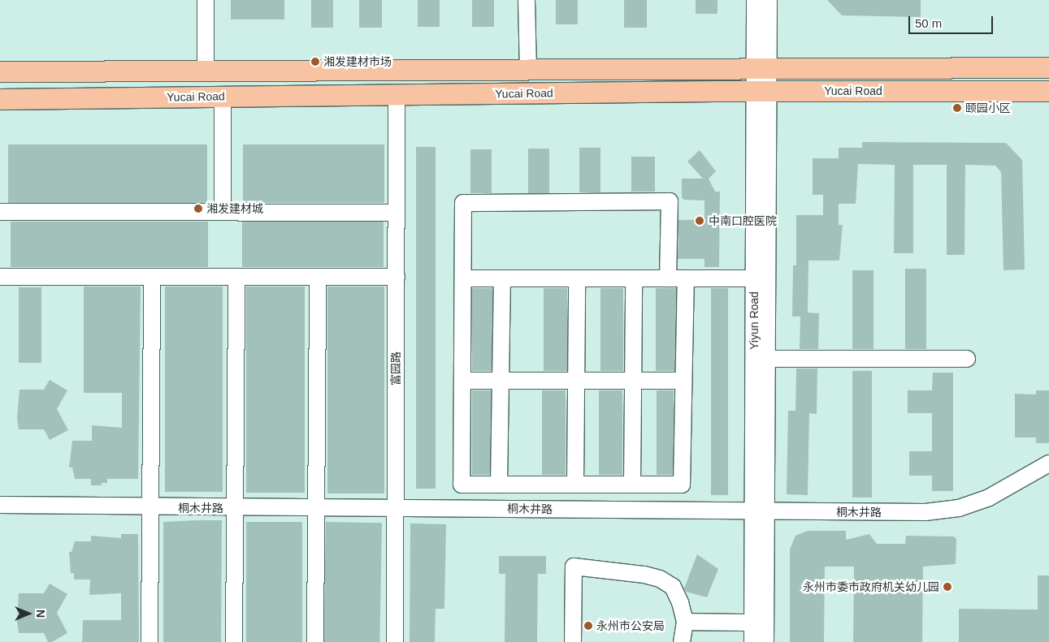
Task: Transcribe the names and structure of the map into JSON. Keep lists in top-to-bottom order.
{
  "streets": {
    "main road": ["Yucai Road"],
    "street": ["Yiyun Road", "富园路", "桐木井路"]
  },
  "crossings": [
    ["Yucai Road", "Yiyun Road"],
    ["Yucai Road", "富园路"],
    ["Yiyun Road", "桐木井路"],
    ["富园路", "桐木井路"]
  ],
  "places": [
    "湘发建材市场",
    "颐园小区",
    "湘发建材城",
    "中南口腔医院",
    "永州市委市政府机关幼儿园",
    "永州市公安局"
  ],
  "scale_bar": "50 m",
  "north": "right"
}
